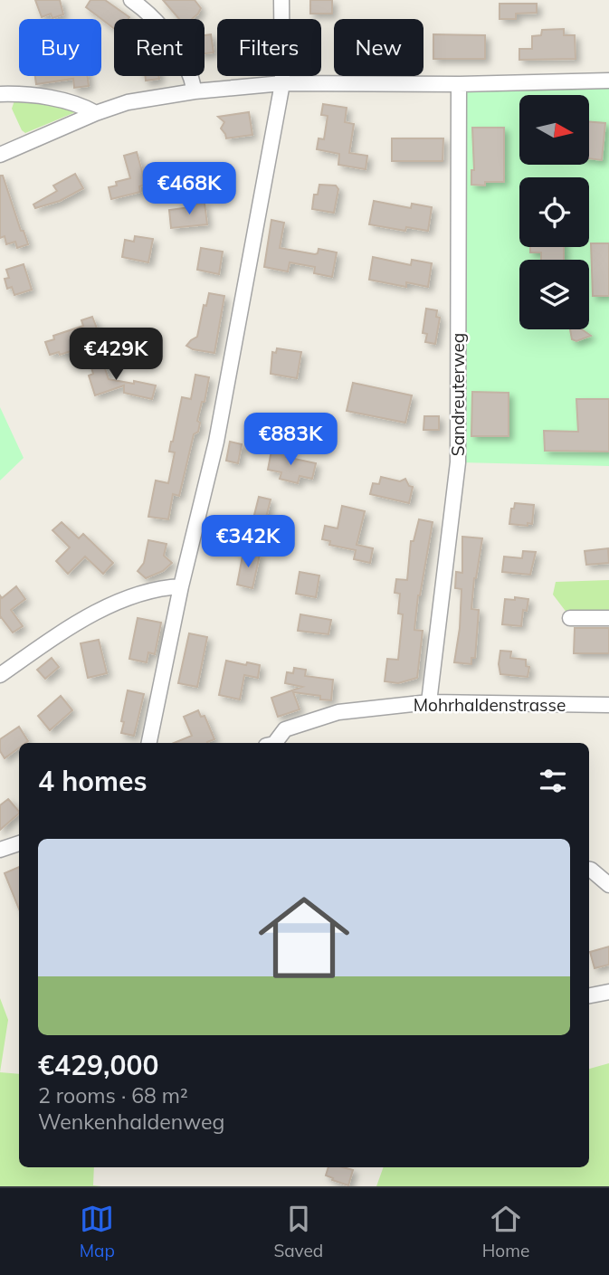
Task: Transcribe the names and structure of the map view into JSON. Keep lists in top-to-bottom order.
{
  "streets": {
    "street": ["Sandreuterweg", "Mohrhaldenstrasse"]
  },
  "crossings": [
    ["Sandreuterweg", "Mohrhaldenstrasse"]
  ],
  "north": "right",
  "page": {
    "chip": [
      "Buy",
      "Rent",
      "Filters",
      "New"
    ],
    "price": [
      "€468K",
      "€429K",
      "€883K",
      "€342K"
    ],
    "heading": "4 homes",
    "list": [
      {
        "name": "€429,000",
        "note": "2 rooms · 68 m² · Wenkenhaldenweg"
      }
    ],
    "tabs": ["Map", "Saved", "Home"]
  }
}
